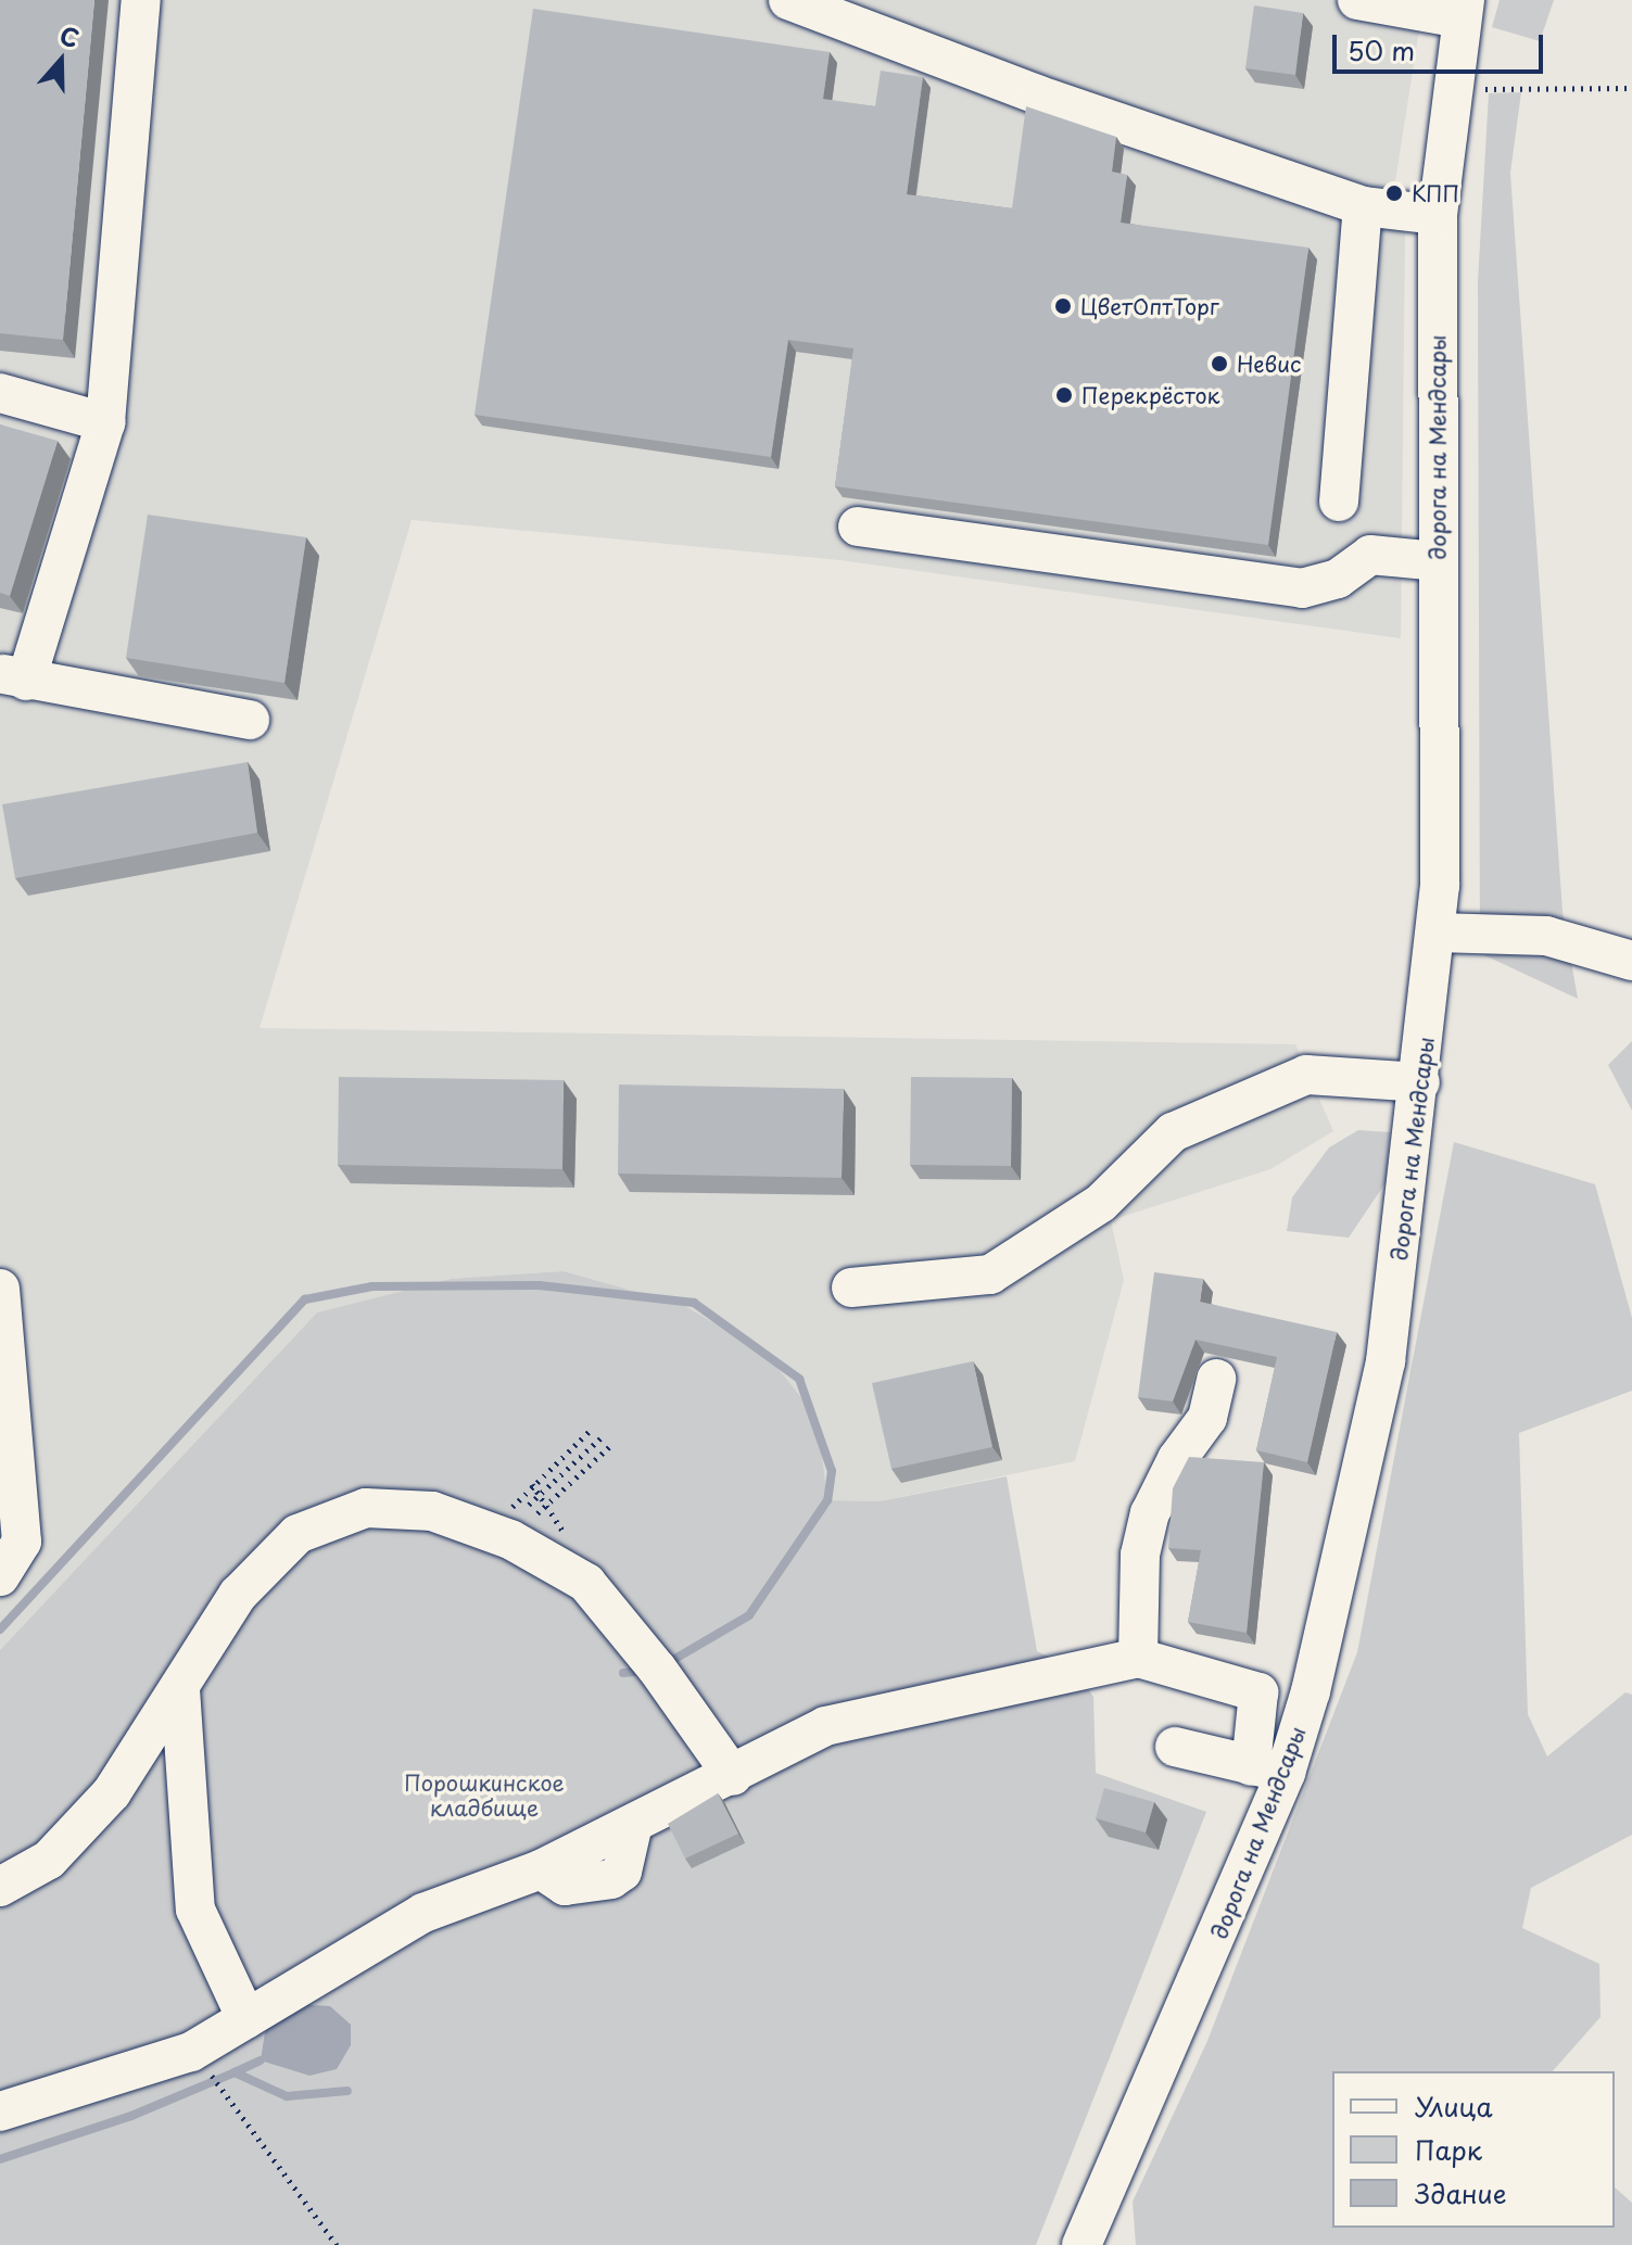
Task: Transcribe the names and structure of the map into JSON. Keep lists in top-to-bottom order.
{
  "streets": {
    "street": ["дорога на Мендсары"]
  },
  "parks": ["Порошкинское кладбище"],
  "places": [
    "КПП",
    "ЦветОптТорг",
    "Невис",
    "Перекрёсток"
  ],
  "legend": ["Улица", "Парк", "Здание"],
  "scale_bar": "50 m",
  "north": "top"
}
